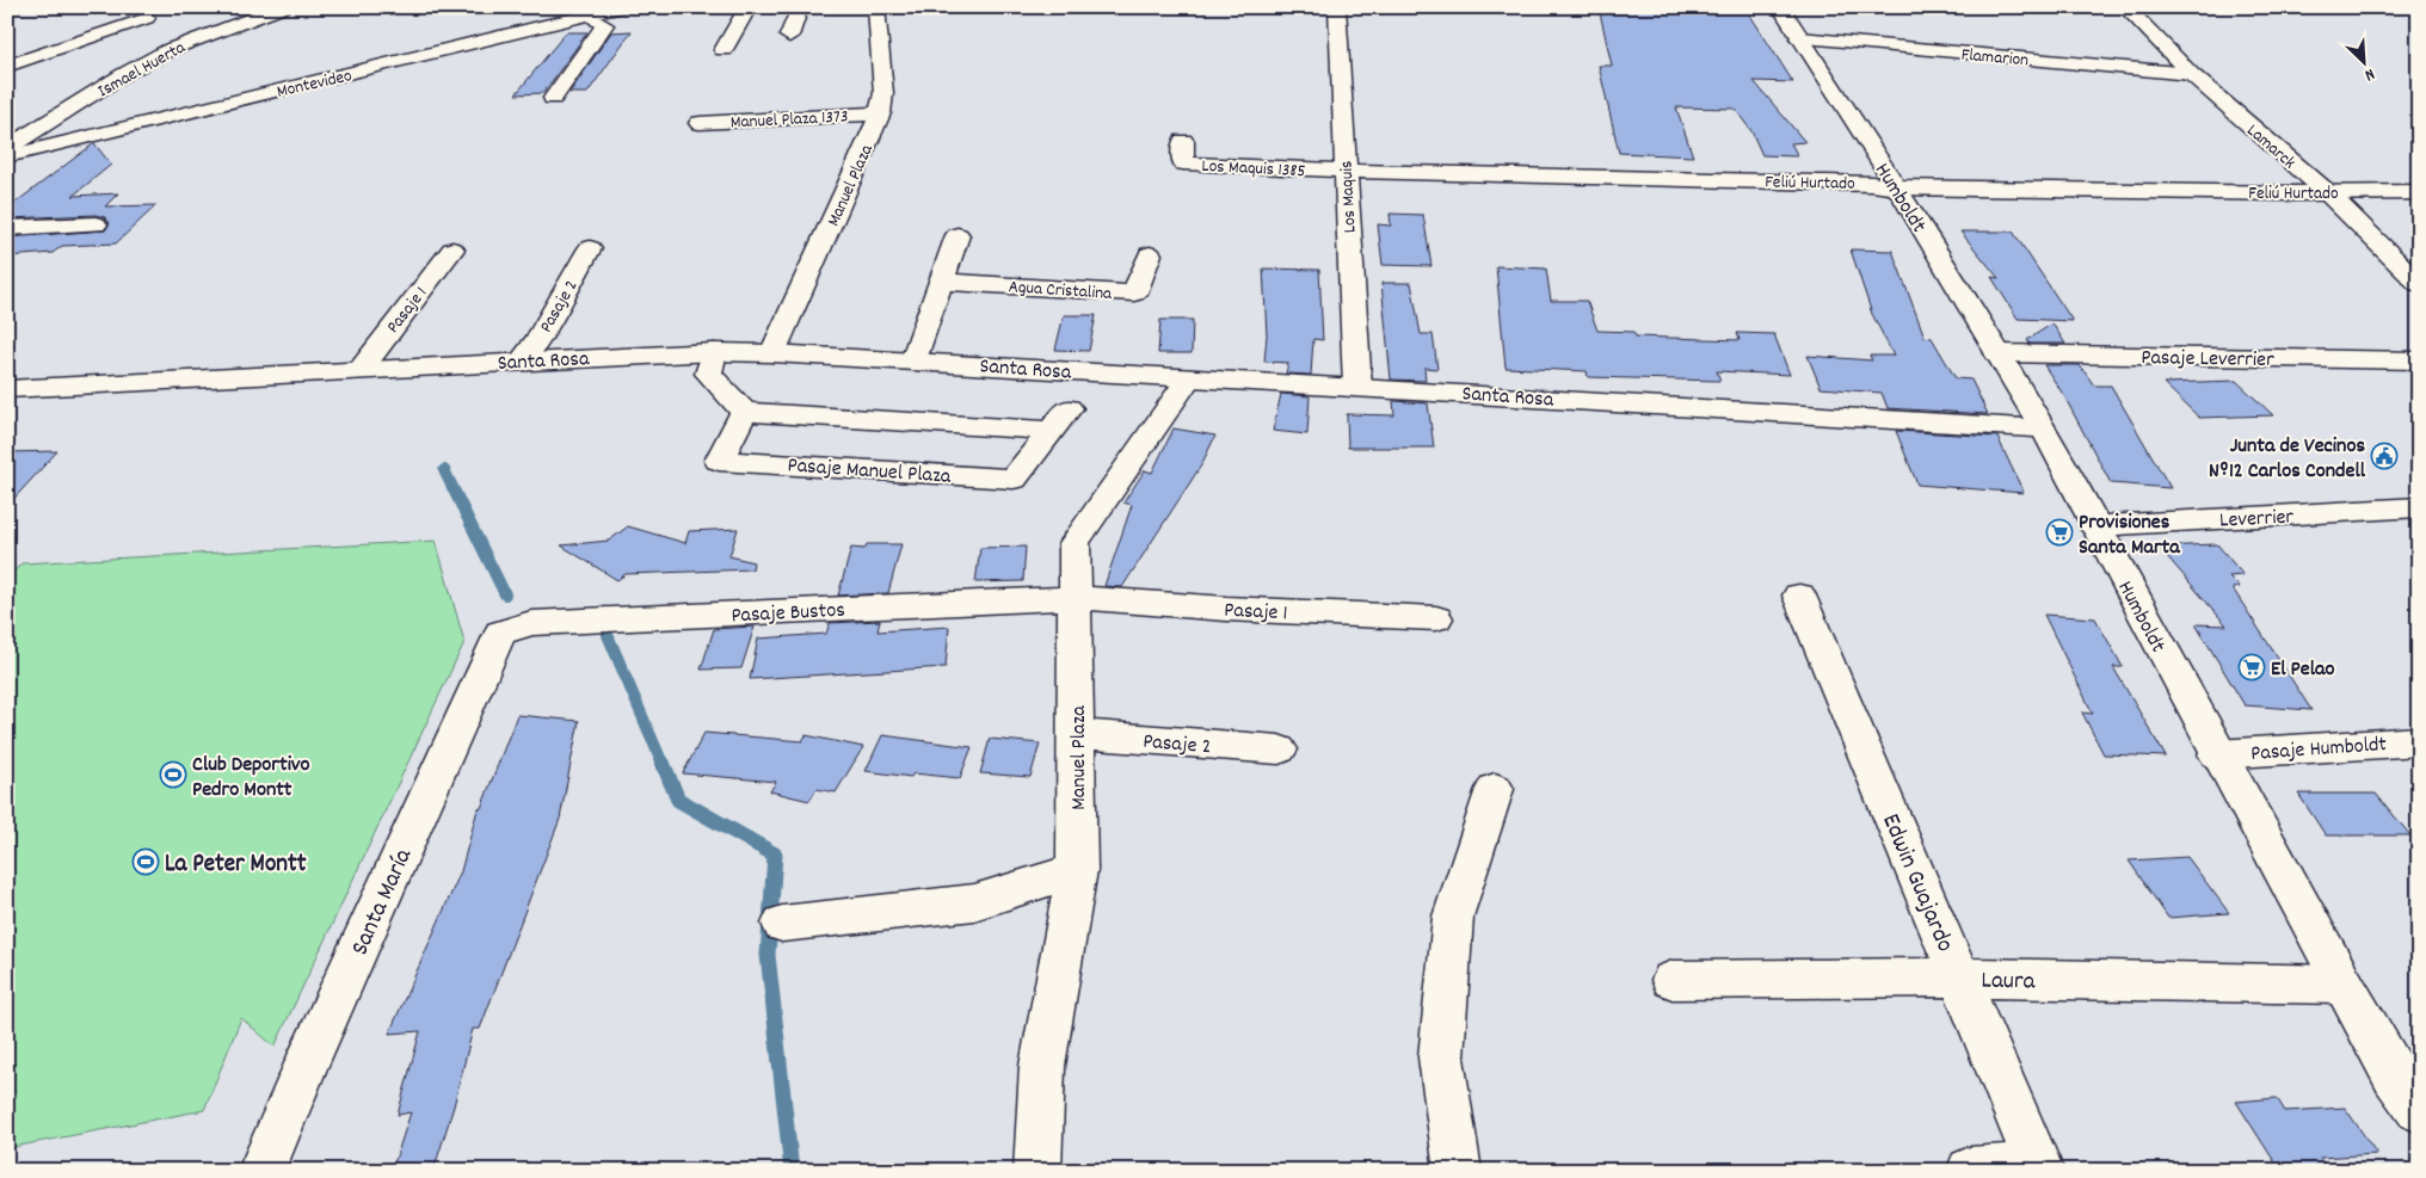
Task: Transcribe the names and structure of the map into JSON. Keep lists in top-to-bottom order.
{
  "streets": {
    "street": [
      "Flamarion",
      "Ismael Huerta",
      "Montevideo",
      "Manuel Plaza 1373",
      "Lamarck",
      "Los Maquis 1385",
      "Feliú Hurtado",
      "Manuel Plaza",
      "Los Maquis",
      "Humboldt",
      "Agua Cristalina",
      "Pasaje 2",
      "Pasaje 1",
      "Pasaje Leverrier",
      "Santa Rosa",
      "Pasaje Manuel Plaza",
      "Leverrier",
      "Pasaje Bustos",
      "Pasaje Humboldt",
      "Edwin Guajardo",
      "Santa María",
      "Laura"
    ]
  },
  "crossings": [
    ["Flamarion", "Lamarck"],
    ["Flamarion", "Humboldt"],
    ["Manuel Plaza 1373", "Manuel Plaza"],
    ["Lamarck", "Feliú Hurtado"],
    ["Los Maquis 1385", "Feliú Hurtado"],
    ["Los Maquis 1385", "Los Maquis"],
    ["Feliú Hurtado", "Los Maquis"],
    ["Feliú Hurtado", "Humboldt"],
    ["Manuel Plaza", "Pasaje 2"],
    ["Manuel Plaza", "Pasaje 1"],
    ["Manuel Plaza", "Santa Rosa"],
    ["Manuel Plaza", "Pasaje Bustos"],
    ["Los Maquis", "Santa Rosa"],
    ["Humboldt", "Pasaje Leverrier"],
    ["Humboldt", "Santa Rosa"],
    ["Humboldt", "Leverrier"],
    ["Humboldt", "Pasaje Humboldt"],
    ["Humboldt", "Laura"],
    ["Pasaje 2", "Santa Rosa"],
    ["Pasaje 1", "Santa Rosa"],
    ["Pasaje 1", "Pasaje Bustos"],
    ["Pasaje Bustos", "Santa María"],
    ["Edwin Guajardo", "Laura"]
  ],
  "places": {
    "public building": ["Junta de Vecinos Nº12 Carlos Condell"],
    "supermarket": ["Provisiones Santa Marta", "El Pelao"],
    "sports": ["Club Deportivo Pedro Montt", "La Peter Montt"]
  },
  "north": "bottom right"
}
